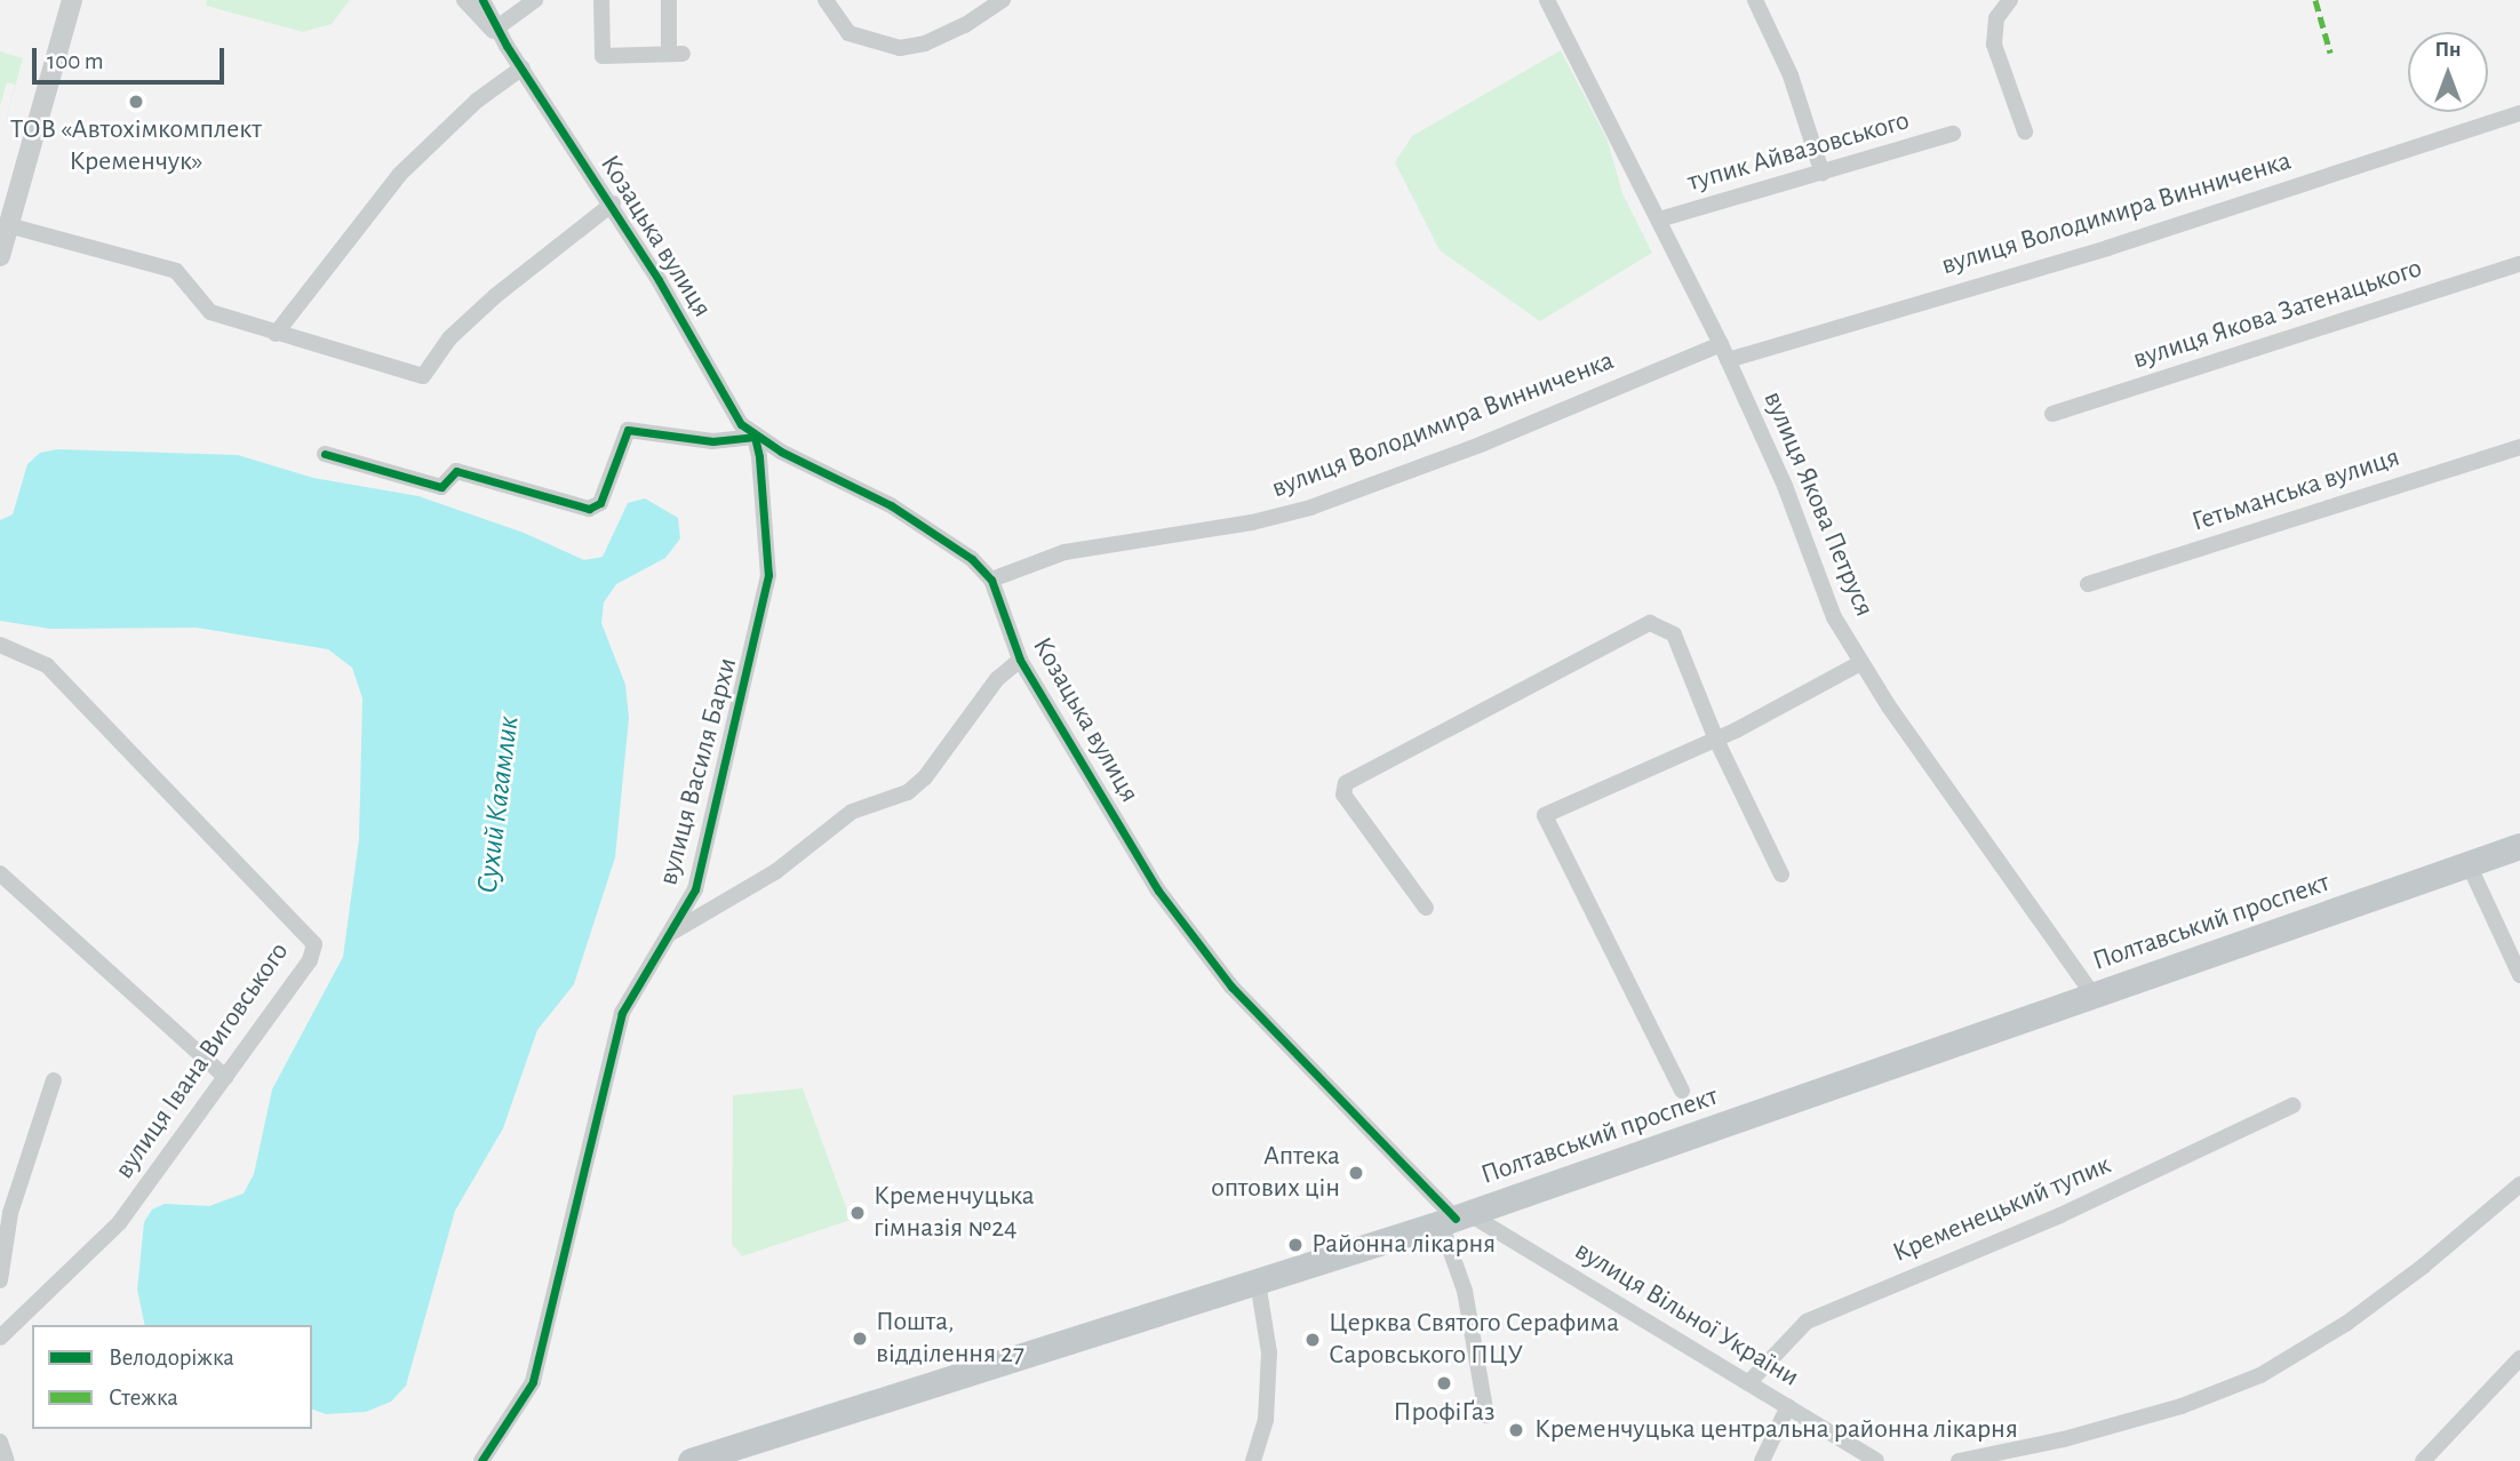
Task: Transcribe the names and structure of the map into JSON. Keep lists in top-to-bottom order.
{
  "streets": {
    "highway": ["Полтавський проспект"],
    "street": [
      "тупик Айвазовського",
      "вулиця Володимира Винниченка",
      "Козацька вулиця",
      "вулиця Якова Затенацького",
      "Гетьманська вулиця",
      "вулиця Якова Петруся",
      "вулиця Василя Бархи",
      "вулиця Івана Виговського",
      "Кременецький тупик",
      "вулиця Вільної України"
    ]
  },
  "crossings": [
    ["тупик Айвазовського", "вулиця Якова Петруся"],
    ["вулиця Володимира Винниченка", "Козацька вулиця"],
    ["вулиця Володимира Винниченка", "вулиця Якова Петруся"],
    ["Козацька вулиця", "вулиця Василя Бархи"],
    ["Козацька вулиця", "Полтавський проспект"],
    ["Козацька вулиця", "вулиця Вільної України"],
    ["вулиця Якова Петруся", "Полтавський проспект"],
    ["Полтавський проспект", "вулиця Вільної України"],
    ["Кременецький тупик", "вулиця Вільної України"]
  ],
  "water": ["Сухий Кагамлик"],
  "places": [
    "ТОВ «Автохімкомплект Кременчук»",
    "Аптека оптових цін",
    "Кременчуцька гімназія №24",
    "Районна лікарня",
    "Пошта, відділення 27",
    "Церква Святого Серафима Саровського ПЦУ",
    "ПрофіҐаз",
    "Кременчуцька центральна районна лікарня"
  ],
  "legend": ["Велодоріжка", "Стежка"],
  "scale_bar": "100 m",
  "north": "top"
}
